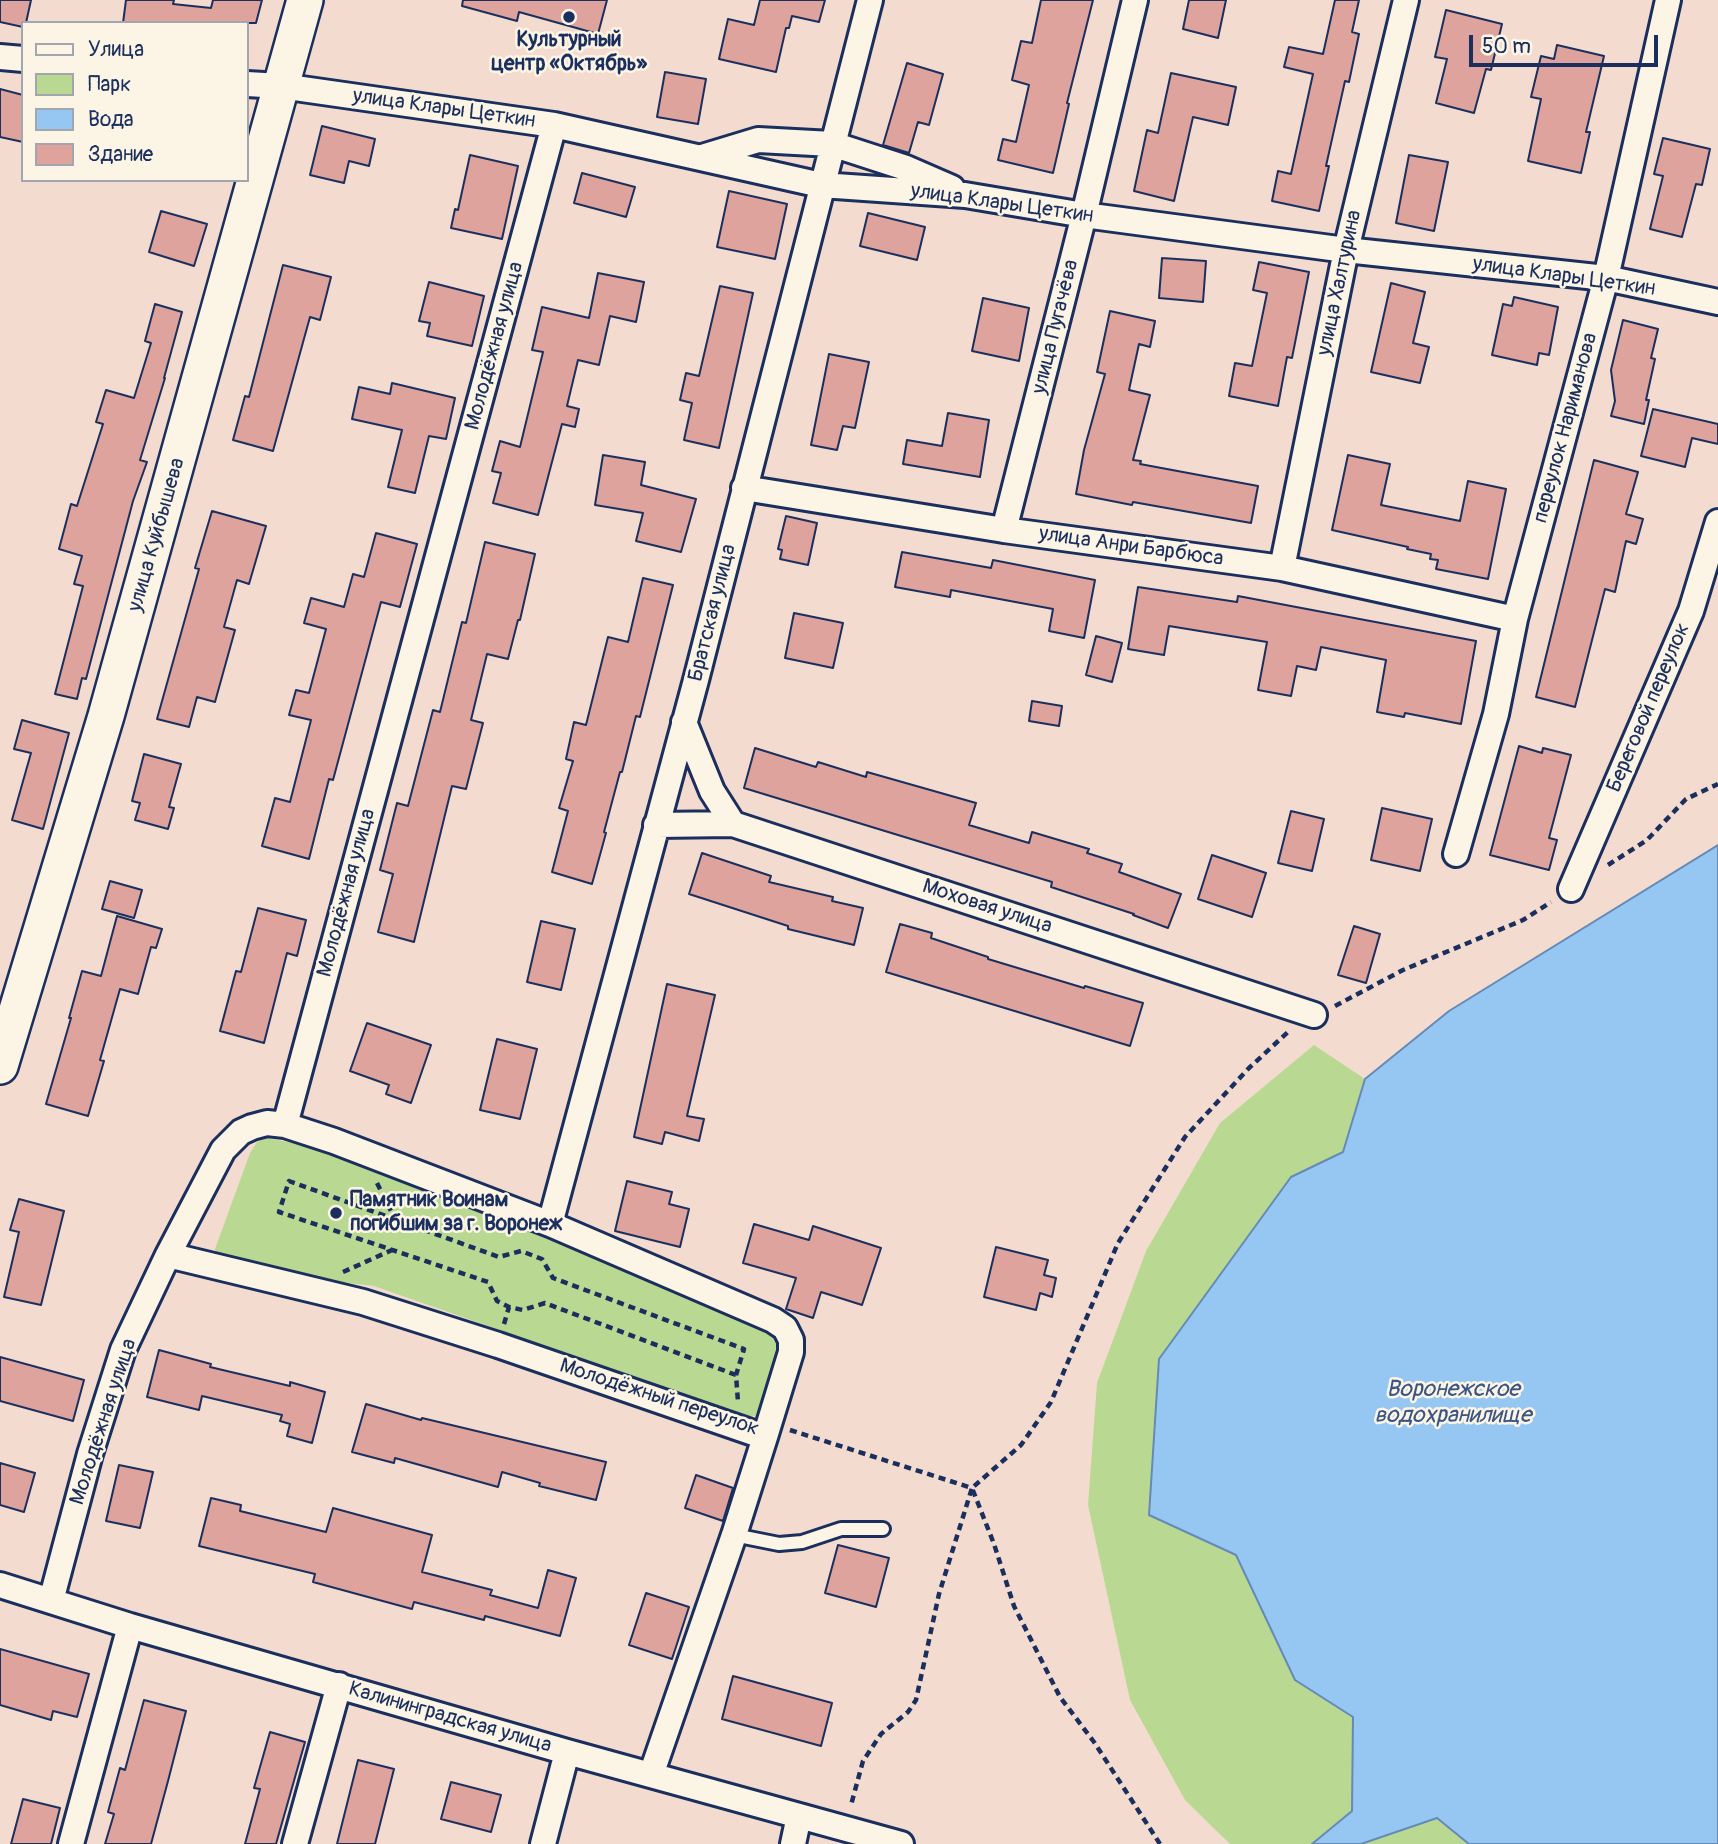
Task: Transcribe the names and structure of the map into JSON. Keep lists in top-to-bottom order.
{
  "streets": {
    "main road": ["улица Куйбышева"],
    "street": [
      "улица Клары Цеткин",
      "улица Халтурина",
      "улица Пугачёва",
      "Молодёжная улица",
      "переулок Нариманова",
      "улица Анри Барбюса",
      "Братская улица",
      "Береговой переулок",
      "Моховая улица",
      "Молодёжный переулок",
      "Калининградская улица"
    ]
  },
  "crossings": [
    ["улица Клары Цеткин", "улица Халтурина"],
    ["улица Клары Цеткин", "улица Пугачёва"],
    ["улица Клары Цеткин", "Молодёжная улица"],
    ["улица Клары Цеткин", "переулок Нариманова"],
    ["улица Клары Цеткин", "улица Куйбышева"],
    ["улица Клары Цеткин", "Братская улица"],
    ["улица Халтурина", "улица Анри Барбюса"],
    ["улица Пугачёва", "улица Анри Барбюса"],
    ["Молодёжная улица", "Молодёжный переулок"],
    ["Молодёжная улица", "Калининградская улица"],
    ["переулок Нариманова", "улица Анри Барбюса"],
    ["улица Анри Барбюса", "Братская улица"],
    ["Братская улица", "Моховая улица"],
    ["Братская улица", "Молодёжный переулок"]
  ],
  "water": ["Воронежское водохранилище"],
  "places": ["Культурный центр «Октябрь»", "Памятник Воинам погибшим за г. Воронеж"],
  "legend": [
    "Улица",
    "Парк",
    "Вода",
    "Здание"
  ],
  "scale_bar": "50 m"
}
